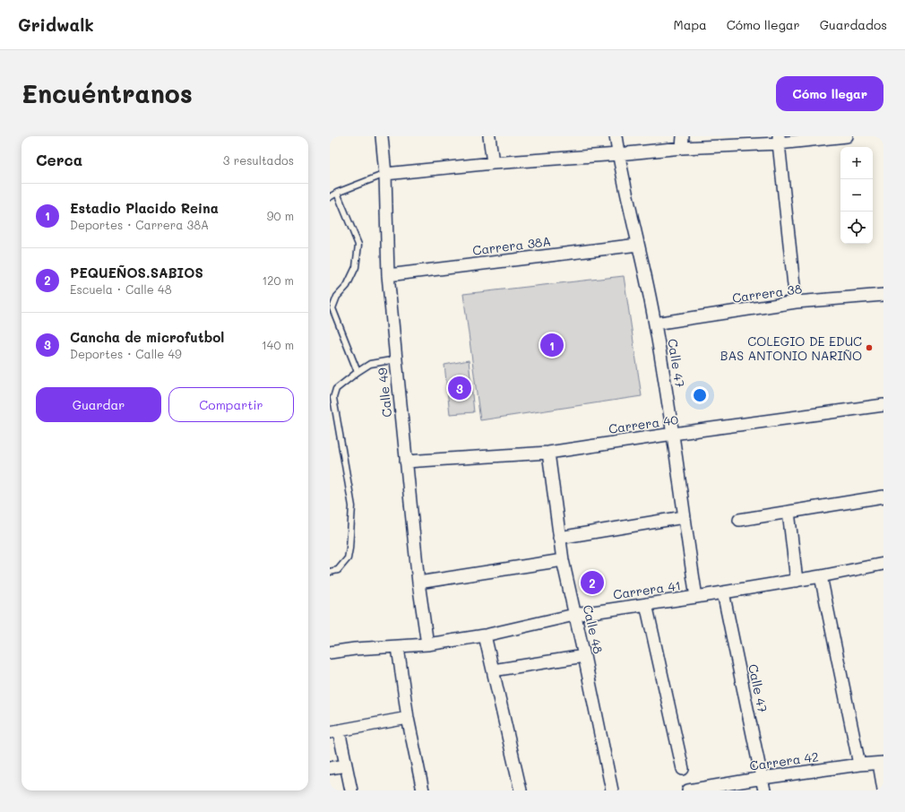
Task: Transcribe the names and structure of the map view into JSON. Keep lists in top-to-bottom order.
{
  "streets": {
    "street": [
      "Carrera 38A",
      "Carrera 38",
      "Calle 47",
      "Calle 49",
      "Carrera 40",
      "Carrera 41",
      "Calle 48",
      "Carrera 42"
    ]
  },
  "crossings": [
    ["Carrera 38A", "Calle 47"],
    ["Carrera 38A", "Calle 49"],
    ["Carrera 38", "Calle 47"],
    ["Calle 47", "Carrera 40"],
    ["Calle 47", "Carrera 41"],
    ["Calle 47", "Carrera 42"],
    ["Calle 49", "Carrera 40"],
    ["Calle 49", "Carrera 41"],
    ["Carrera 40", "Calle 48"],
    ["Carrera 41", "Calle 48"]
  ],
  "places": ["COLEGIO DE EDUC BAS ANTONIO NARIÑO"],
  "page": {
    "header": "Gridwalk",
    "nav": ["Mapa", "Cómo llegar", "Guardados"],
    "buttons": [
      "Cómo llegar",
      ["Guardar", "Compartir"]
    ],
    "title": "Encuéntranos",
    "heading": ["Cerca", "3 resultados"],
    "map_buttons": ["+", "−"],
    "list": [
      {
        "mark": "1",
        "name": "Estadio Placido Reina",
        "note": "Deportes · Carrera 38A",
        "value": "90 m"
      },
      {
        "mark": "2",
        "name": "PEQUEÑOS.SABIOS",
        "note": "Escuela · Calle 48",
        "value": "120 m"
      },
      {
        "mark": "3",
        "name": "Cancha de microfutbol",
        "note": "Deportes · Calle 49",
        "value": "140 m"
      }
    ],
    "pins": ["1", "3", "2"]
  }
}
